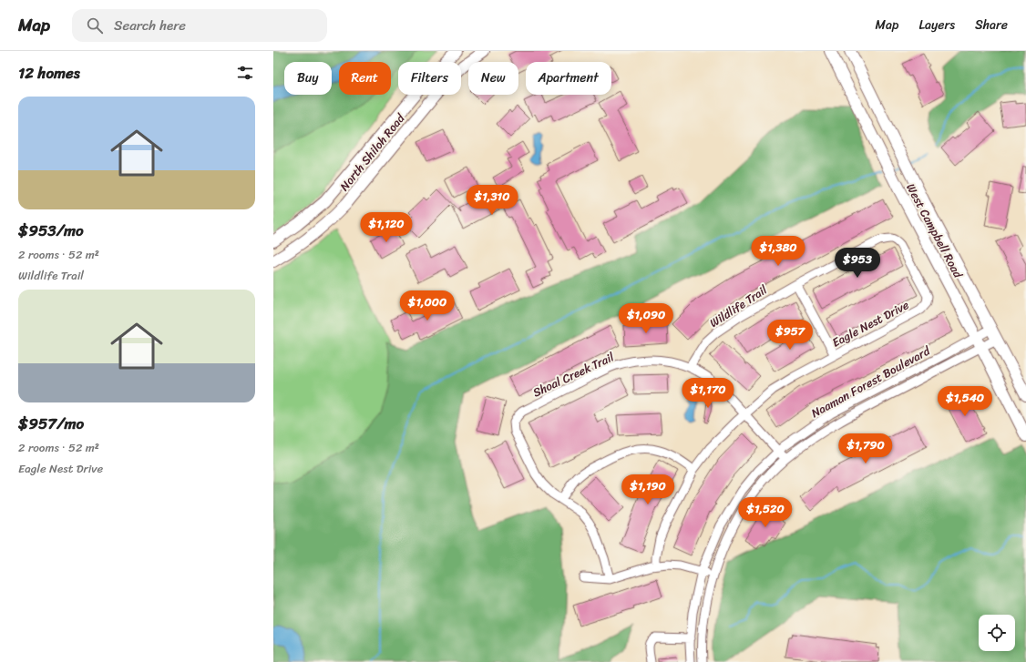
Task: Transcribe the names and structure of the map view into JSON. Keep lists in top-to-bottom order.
{
  "streets": {
    "main road": ["North Shiloh Road", "West Campbell Road"],
    "street": [
      "Wildlife Trail",
      "Eagle Nest Drive",
      "Shoal Creek Trail",
      "Naaman Forest Boulevard"
    ]
  },
  "crossings": [
    ["West Campbell Road", "Naaman Forest Boulevard"],
    ["Wildlife Trail", "Eagle Nest Drive"],
    ["Wildlife Trail", "Shoal Creek Trail"],
    ["Eagle Nest Drive", "Shoal Creek Trail"],
    ["Shoal Creek Trail", "Naaman Forest Boulevard"]
  ],
  "page": {
    "header": "Map",
    "search": "Search here",
    "nav": ["Map", "Layers", "Share"],
    "heading": "12 homes",
    "chip": [
      "Buy",
      "Rent",
      "Filters",
      "New",
      "Apartment"
    ],
    "list": [
      {
        "name": "$953/mo",
        "note": "2 rooms · 52 m² · Wildlife Trail"
      },
      {
        "name": "$957/mo",
        "note": "2 rooms · 52 m² · Eagle Nest Drive"
      }
    ],
    "price": [
      "$1,310",
      "$1,120",
      "$1,380",
      "$953",
      "$1,000",
      "$1,090",
      "$957",
      "$1,170",
      "$1,540",
      "$1,790",
      "$1,190",
      "$1,520"
    ]
  }
}
